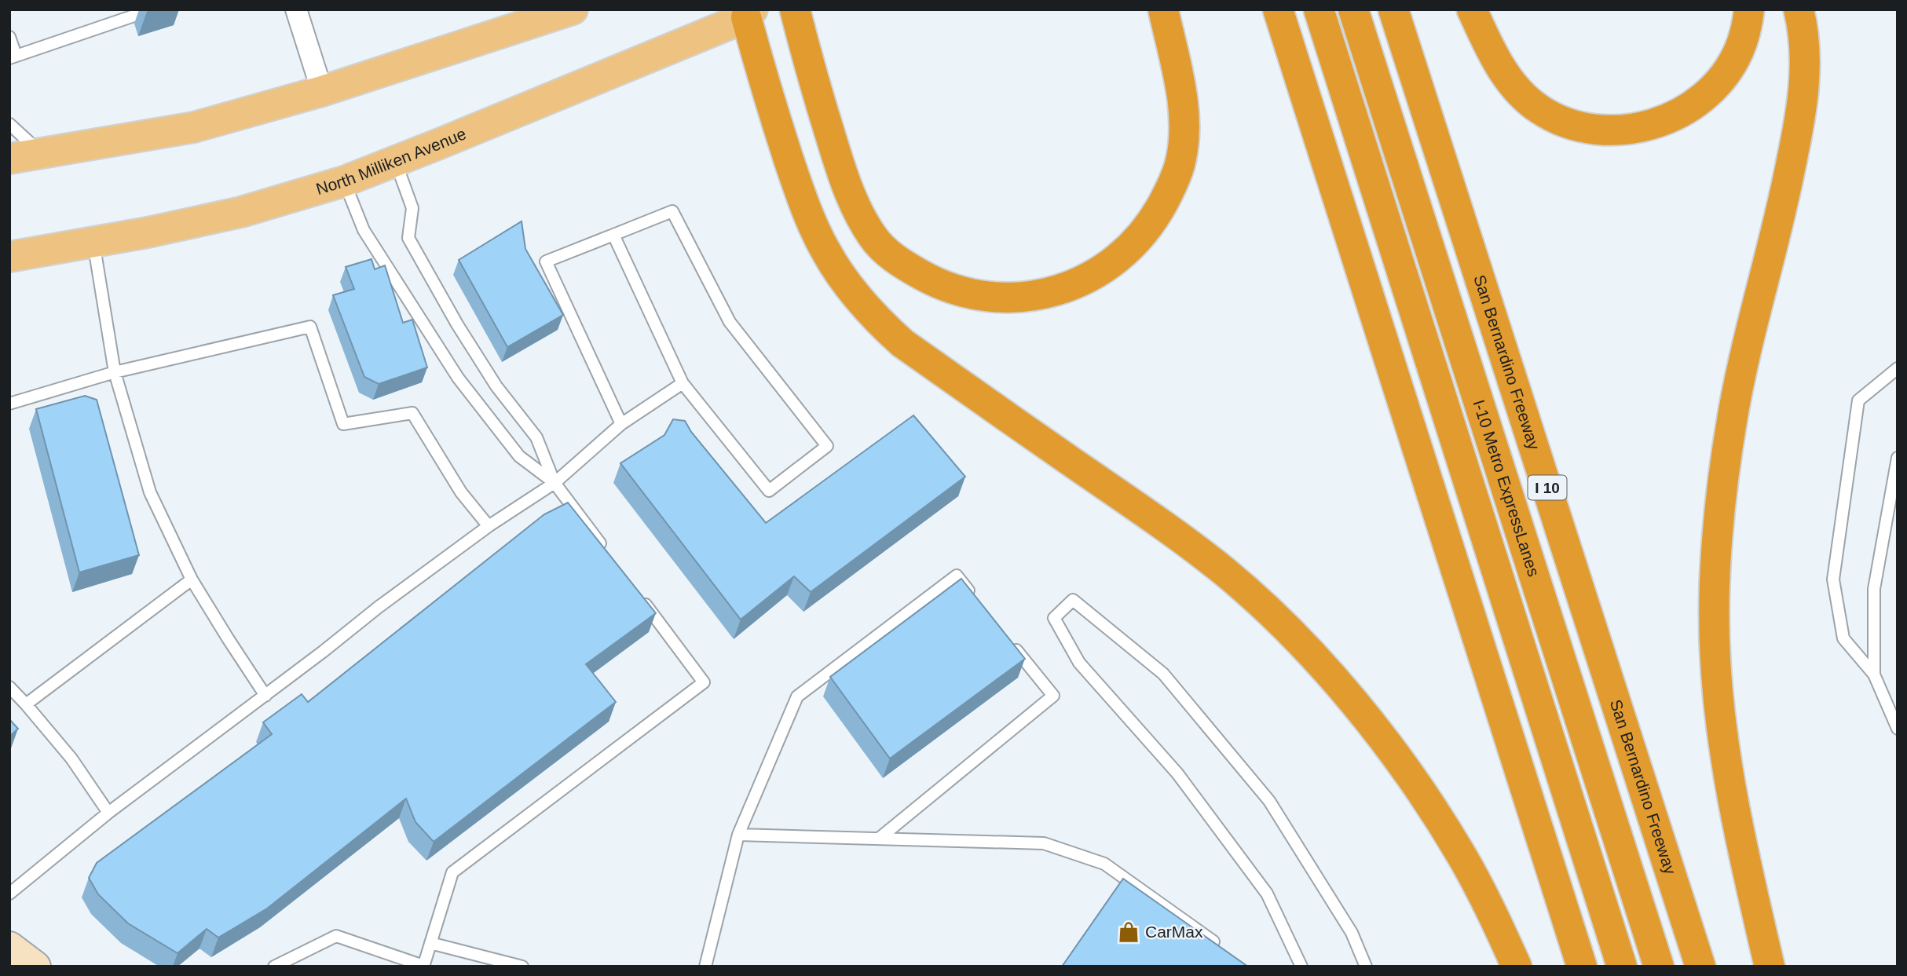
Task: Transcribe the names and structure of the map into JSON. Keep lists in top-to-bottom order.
{
  "streets": {
    "highway": ["San Bernardino Freeway", "I-10 Metro ExpressLanes", "I 10"],
    "main road": ["North Milliken Avenue"]
  },
  "places": {
    "shop": ["CarMax"]
  }
}
